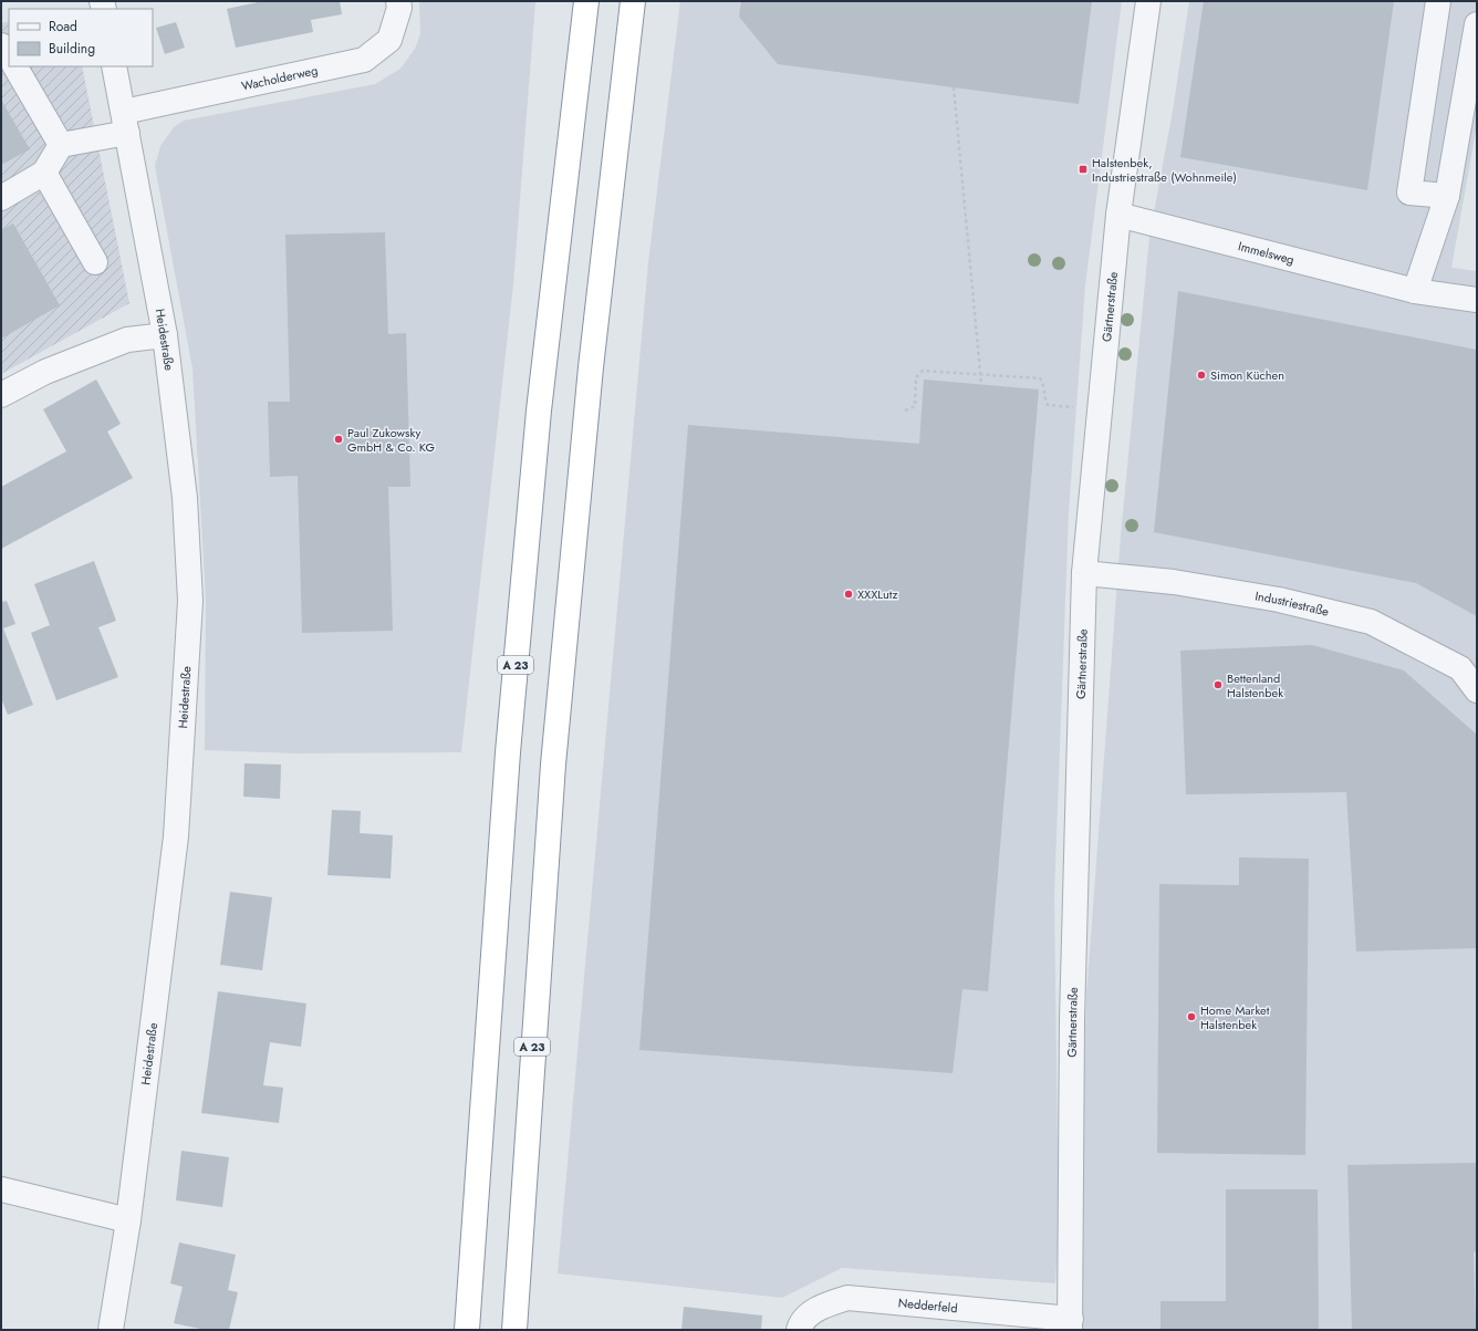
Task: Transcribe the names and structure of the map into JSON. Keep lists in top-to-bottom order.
{
  "streets": {
    "highway": ["A 23"],
    "street": [
      "Wacholderweg",
      "Immelsweg",
      "Gärtnerstraße",
      "Heidestraße",
      "Industriestraße",
      "Nedderfeld"
    ]
  },
  "crossings": [
    ["Wacholderweg", "Heidestraße"],
    ["Immelsweg", "Gärtnerstraße"],
    ["Gärtnerstraße", "Industriestraße"],
    ["Gärtnerstraße", "Nedderfeld"]
  ],
  "places": {
    "transit": ["Halstenbek, Industriestraße (Wohnmeile)"],
    "other": [
      "Simon Küchen",
      "Paul Zukowsky GmbH & Co. KG",
      "XXXLutz",
      "Bettenland Halstenbek",
      "Home Market Halstenbek"
    ]
  },
  "legend": ["Road", "Building"]
}
